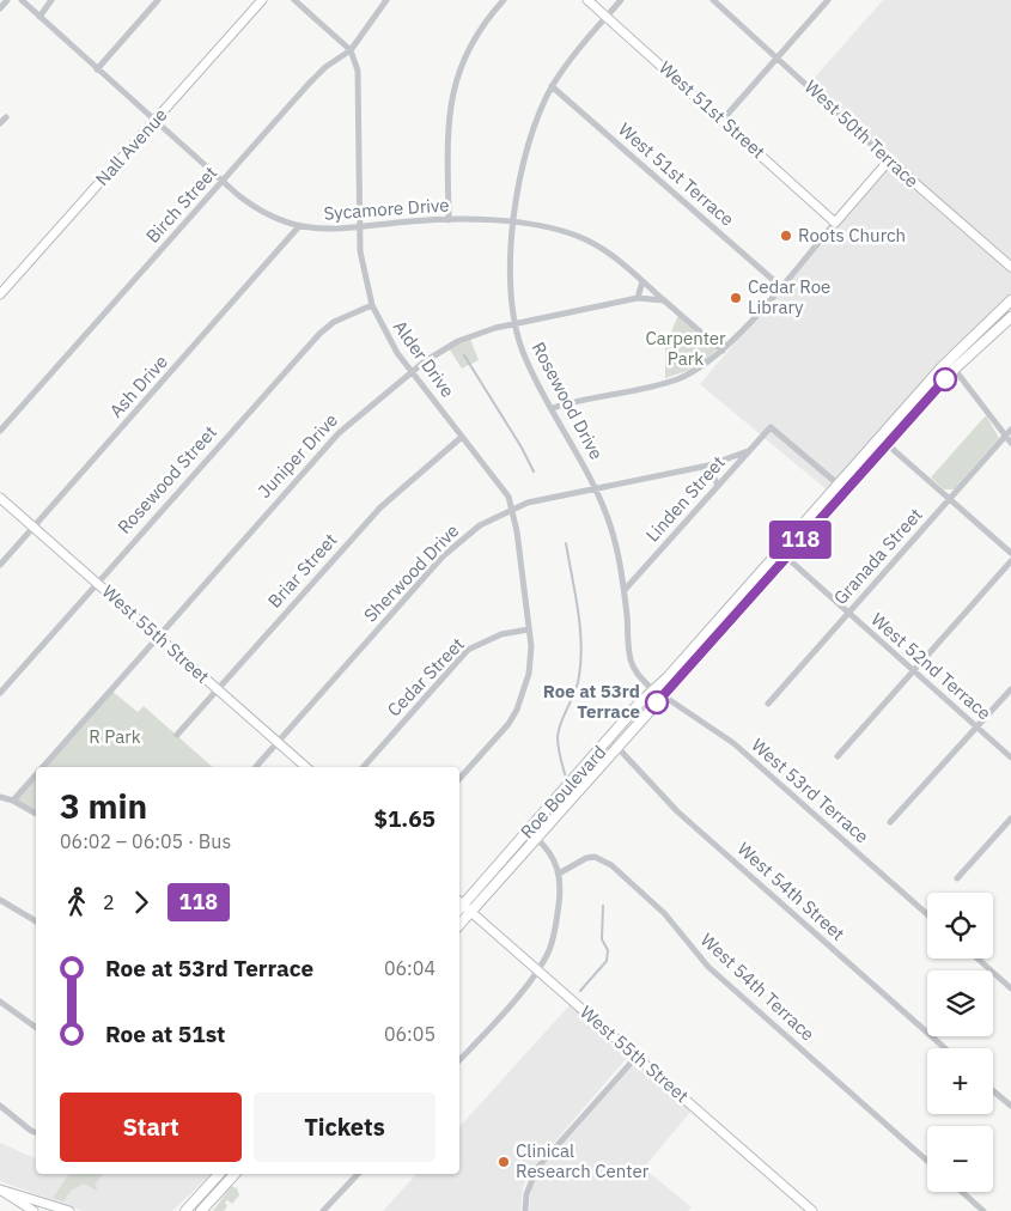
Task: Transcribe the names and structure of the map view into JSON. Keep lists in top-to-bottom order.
{
  "streets": {
    "main road": ["Roe Boulevard"],
    "street": [
      "West 51st Street",
      "West 50th Terrace",
      "Nall Avenue",
      "West 51st Terrace",
      "Birch Street",
      "Sycamore Drive",
      "Alder Drive",
      "Ash Drive",
      "Rosewood Drive",
      "Juniper Drive",
      "Rosewood Street",
      "Linden Street",
      "Granada Street",
      "Briar Street",
      "Sherwood Drive",
      "West 55th Street",
      "West 52nd Terrace",
      "Cedar Street",
      "West 53rd Terrace",
      "West 54th Street",
      "West 54th Terrace"
    ]
  },
  "crossings": [
    ["West 51st Street", "Rosewood Drive"],
    ["Nall Avenue", "Sycamore Drive"],
    ["West 51st Terrace", "Rosewood Drive"],
    ["Birch Street", "Sycamore Drive"],
    ["Birch Street", "Alder Drive"],
    ["Sycamore Drive", "Alder Drive"],
    ["Sycamore Drive", "Ash Drive"],
    ["Sycamore Drive", "Rosewood Drive"],
    ["Sycamore Drive", "Juniper Drive"],
    ["Alder Drive", "Juniper Drive"],
    ["Alder Drive", "Rosewood Street"],
    ["Alder Drive", "Briar Street"],
    ["Alder Drive", "Sherwood Drive"],
    ["Alder Drive", "Cedar Street"],
    ["Ash Drive", "West 55th Street"],
    ["Rosewood Drive", "Juniper Drive"],
    ["Rosewood Drive", "Linden Street"],
    ["Rosewood Drive", "Sherwood Drive"],
    ["Rosewood Drive", "West 53rd Terrace"],
    ["Rosewood Drive", "Roe Boulevard"],
    ["Juniper Drive", "West 55th Street"],
    ["Rosewood Street", "West 55th Street"],
    ["Linden Street", "Sherwood Drive"],
    ["Linden Street", "Roe Boulevard"],
    ["Granada Street", "West 52nd Terrace"],
    ["Briar Street", "West 55th Street"],
    ["Sherwood Drive", "West 55th Street"],
    ["West 55th Street", "Roe Boulevard"],
    ["West 52nd Terrace", "Roe Boulevard"],
    ["West 53rd Terrace", "Roe Boulevard"],
    ["Roe Boulevard", "West 54th Street"]
  ],
  "parks": ["Carpenter Park", "R Park"],
  "places": [
    "Roots Church",
    "Cedar Roe Library",
    "Roe at 53rd Terrace",
    "Clinical Research Center"
  ],
  "lines": ["bus line 118"],
  "page": {
    "on_map": "118",
    "heading": ["3 min", "06:02 – 06:05 · Bus", "$1.65"],
    "legs": ["2", "118"],
    "map_buttons": ["+", "−"],
    "list": [
      {
        "name": "Roe at 53rd Terrace",
        "value": "06:04"
      },
      {
        "name": "Roe at 51st",
        "value": "06:05"
      }
    ],
    "buttons": ["Start", "Tickets"]
  }
}
